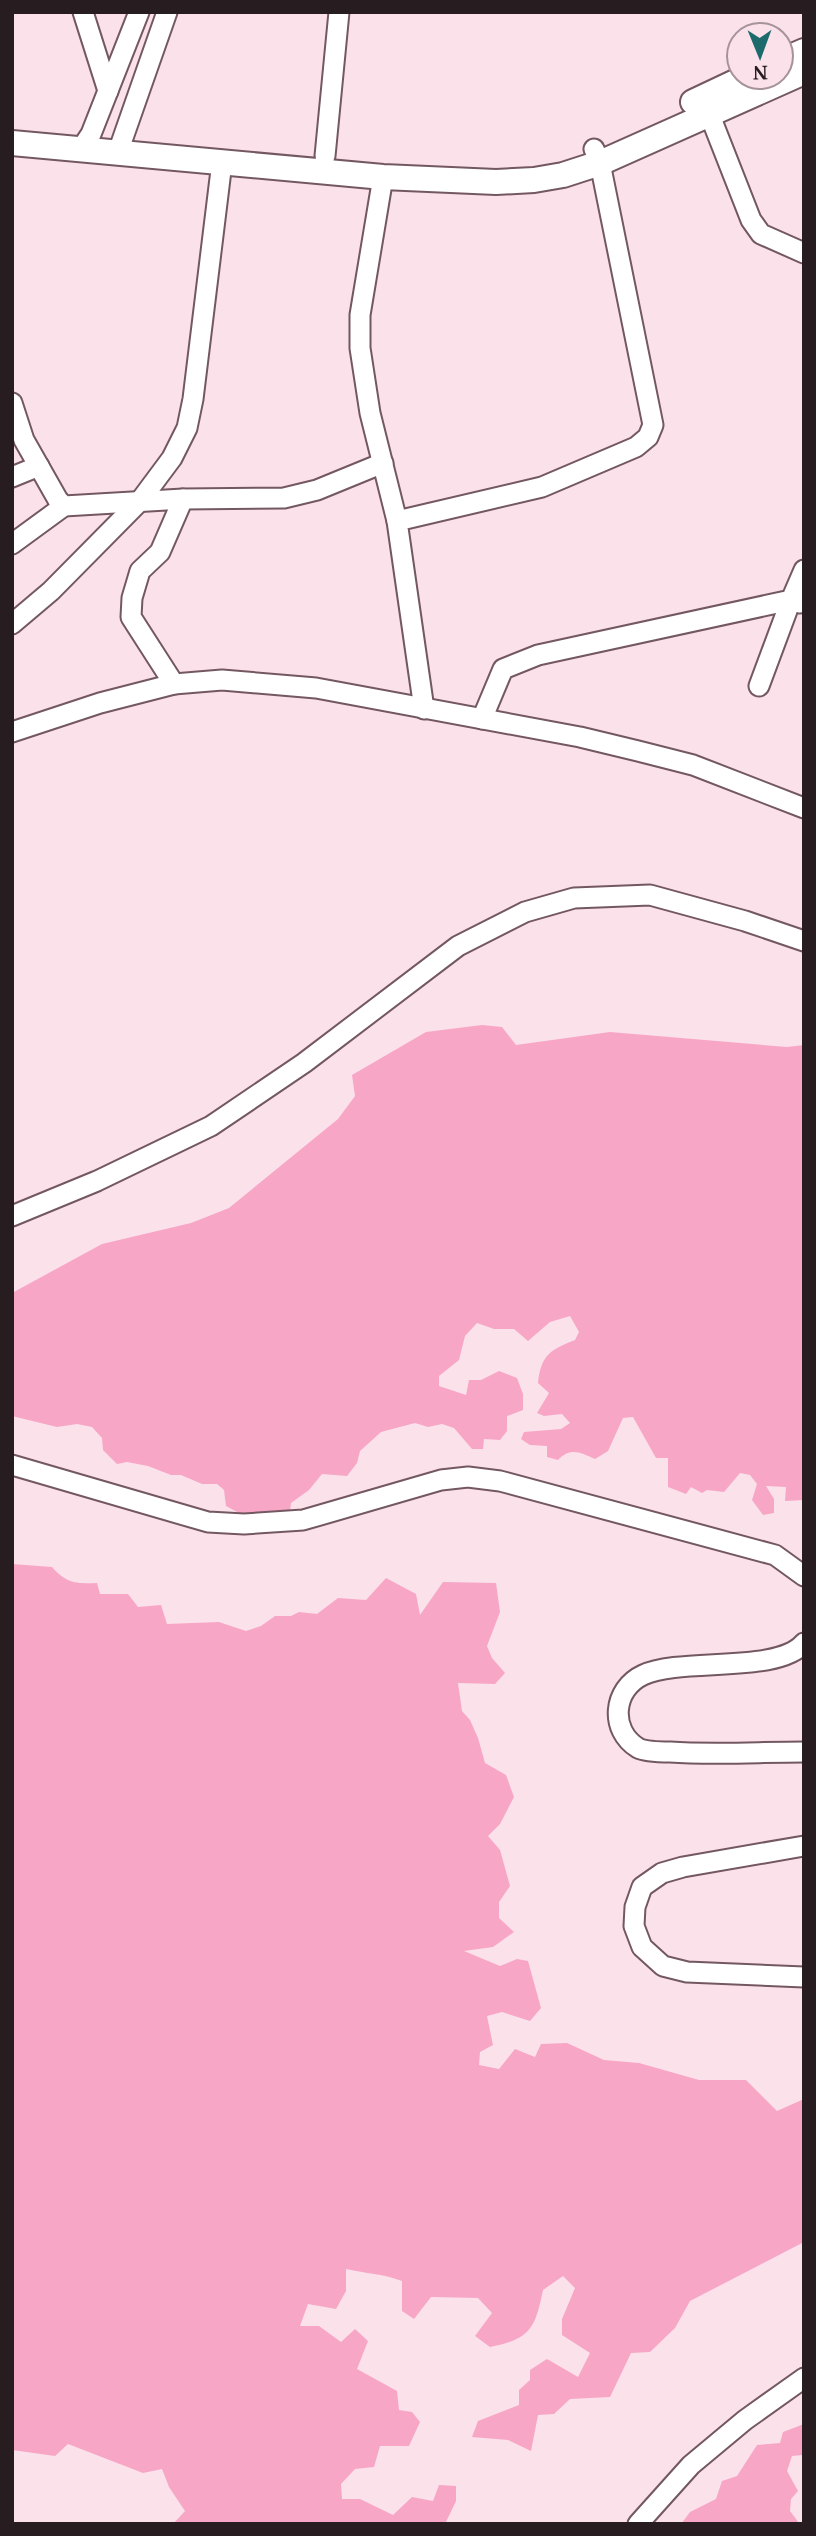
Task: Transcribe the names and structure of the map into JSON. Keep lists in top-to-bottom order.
{
  "north": "bottom"
}
